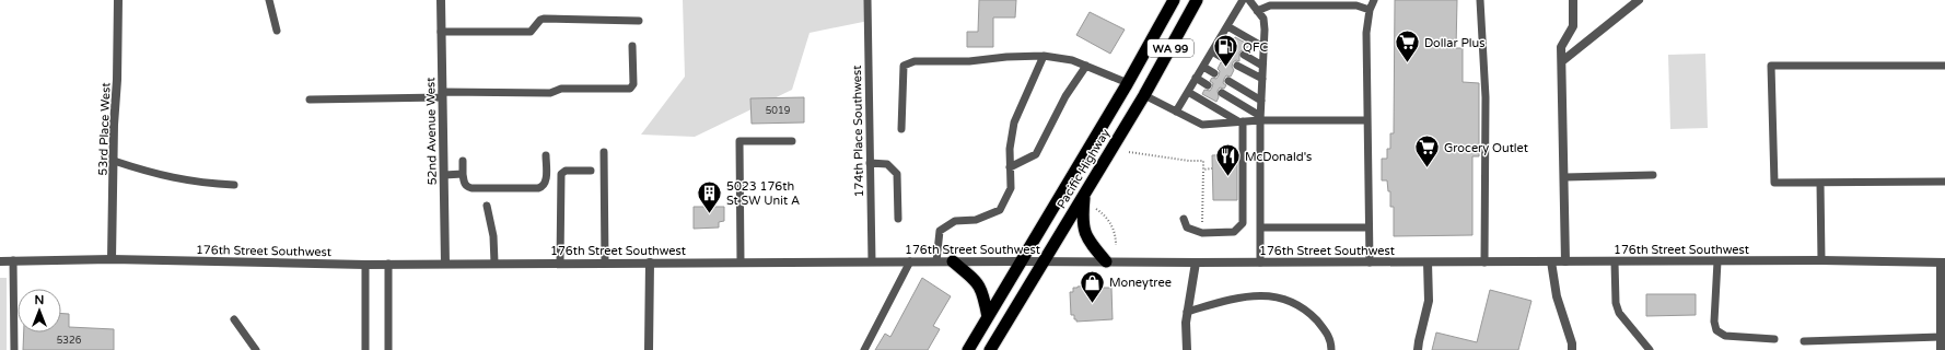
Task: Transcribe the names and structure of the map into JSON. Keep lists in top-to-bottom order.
{
  "streets": {
    "highway": ["WA 99", "Pacific Highway"],
    "street": ["53rd Place West", "52nd Avenue West", "176th Street Southwest"],
    "lane": ["174th Place Southwest"]
  },
  "crossings": [
    ["53rd Place West", "176th Street Southwest"],
    ["52nd Avenue West", "176th Street Southwest"],
    ["174th Place Southwest", "176th Street Southwest"],
    ["Pacific Highway", "176th Street Southwest"]
  ],
  "places": {
    "supermarket": ["Dollar Plus", "Grocery Outlet"],
    "fuel station": ["QFC"],
    "restaurant": ["McDonald's"],
    "building": ["5023 176th St SW Unit A"],
    "shop": ["Moneytree"]
  },
  "house_numbers": ["5019", "5326"],
  "north": "top"
}
